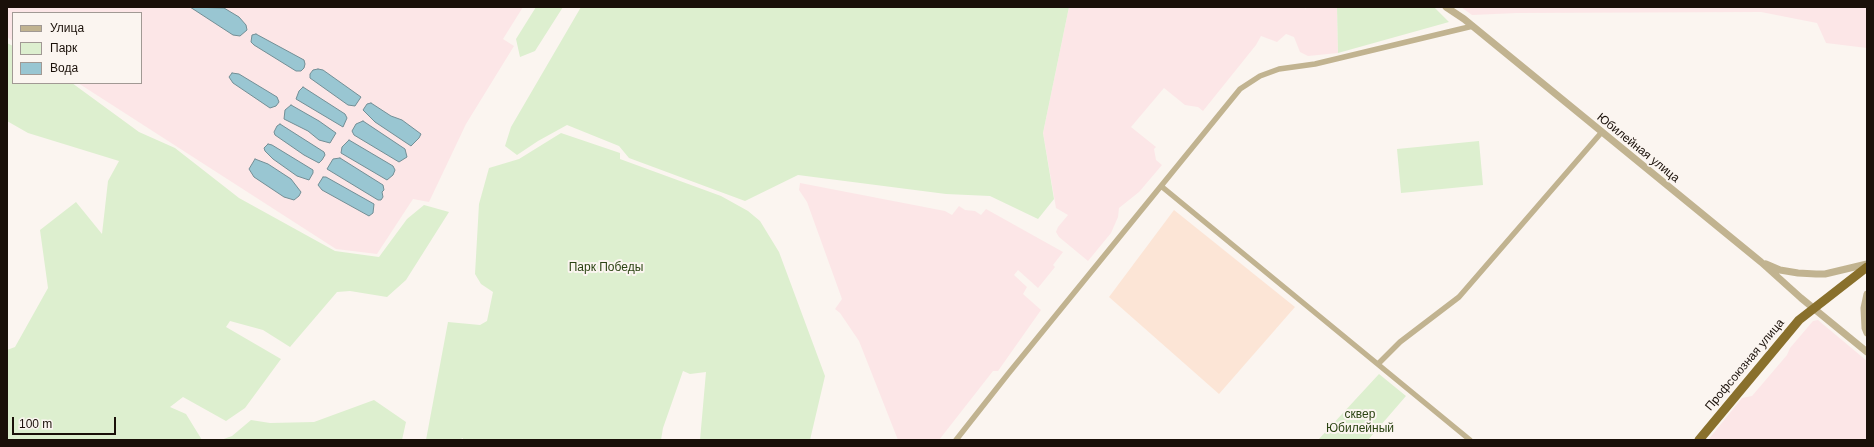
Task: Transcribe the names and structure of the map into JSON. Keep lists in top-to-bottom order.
{
  "streets": {
    "highway": ["Профсоюзная улица"],
    "street": ["Юбилейная улица"]
  },
  "crossings": [
    ["Юбилейная улица", "Профсоюзная улица"]
  ],
  "parks": ["Парк Победы", "сквер Юбилейный"],
  "legend": ["Улица", "Парк", "Вода"],
  "scale_bar": "100 m"
}
